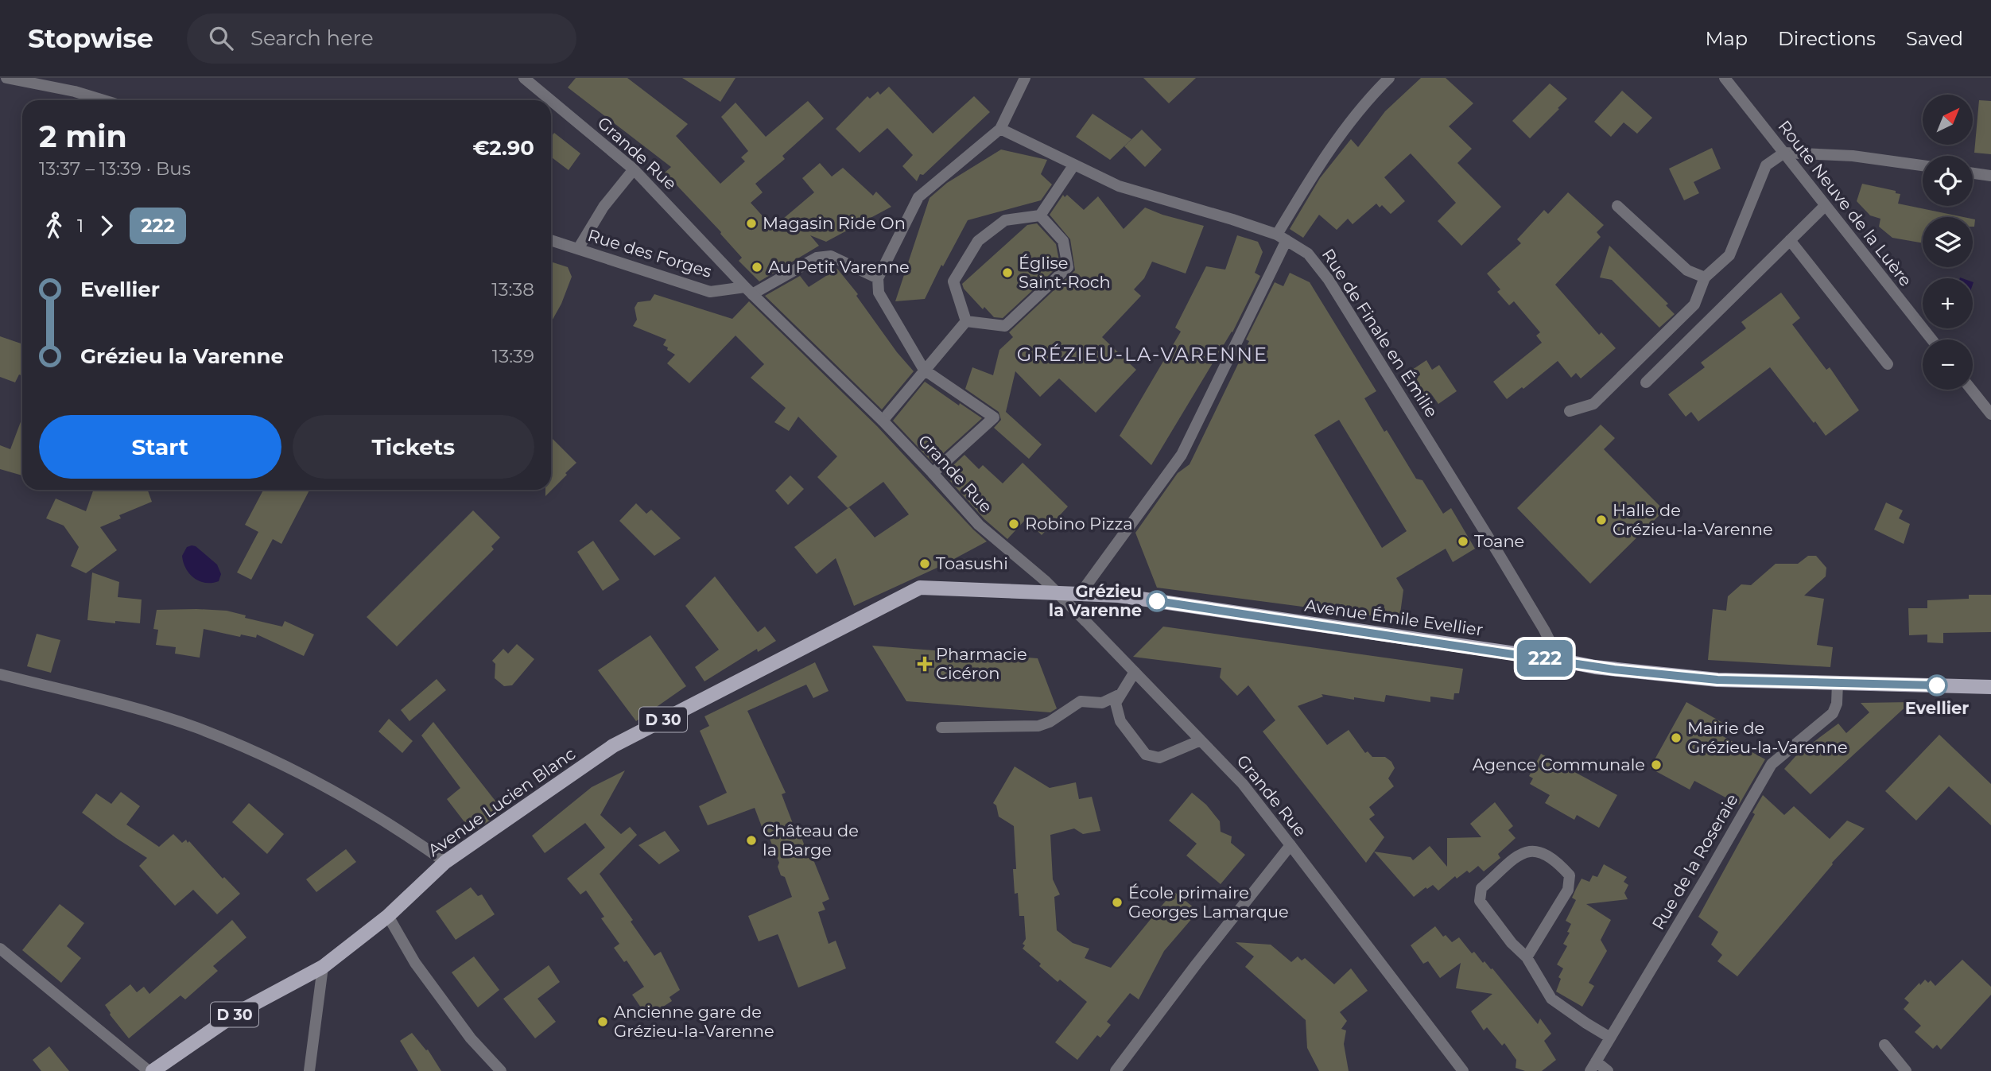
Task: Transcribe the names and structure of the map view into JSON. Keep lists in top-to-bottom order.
{
  "streets": {
    "main road": ["Avenue Émile Evellier", "D 30", "Avenue Lucien Blanc"],
    "street": [
      "Grande Rue",
      "Route Neuve de la Luère",
      "Rue des Forges",
      "Rue de Finale en Émilie",
      "Rue de la Roseraie"
    ]
  },
  "crossings": [
    ["Grande Rue", "Rue des Forges"],
    ["Grande Rue", "Avenue Émile Evellier"],
    ["Grande Rue", "Avenue Lucien Blanc"],
    ["Rue de Finale en Émilie", "Avenue Émile Evellier"],
    ["Avenue Émile Evellier", "Avenue Lucien Blanc"],
    ["Avenue Émile Evellier", "Rue de la Roseraie"]
  ],
  "districts": ["GRÉZIEU-LA-VARENNE"],
  "places": {
    "other": [
      "Magasin Ride On",
      "Au Petit Varenne",
      "Église Saint-Roch",
      "Halle de Grézieu-la-Varenne",
      "Robino Pizza",
      "Toane",
      "Toasushi",
      "Grézieu la Varenne",
      "Evellier",
      "Mairie de Grézieu-la-Varenne",
      "Agence Communale",
      "Château de la Barge",
      "École primaire Georges Lamarque",
      "Ancienne gare de Grézieu-la-Varenne"
    ],
    "health": ["Pharmacie Cicéron"]
  },
  "lines": ["bus line 222"],
  "north": "top right",
  "page": {
    "header": "Stopwise",
    "search": "Search here",
    "nav": ["Map", "Directions", "Saved"],
    "on_map": "222",
    "map_buttons": ["+", "−"],
    "heading": ["2 min", "13:37 – 13:39 · Bus", "€2.90"],
    "legs": ["1", "222"],
    "list": [
      {
        "name": "Evellier",
        "value": "13:38"
      },
      {
        "name": "Grézieu la Varenne",
        "value": "13:39"
      }
    ],
    "buttons": ["Start", "Tickets"]
  }
}
